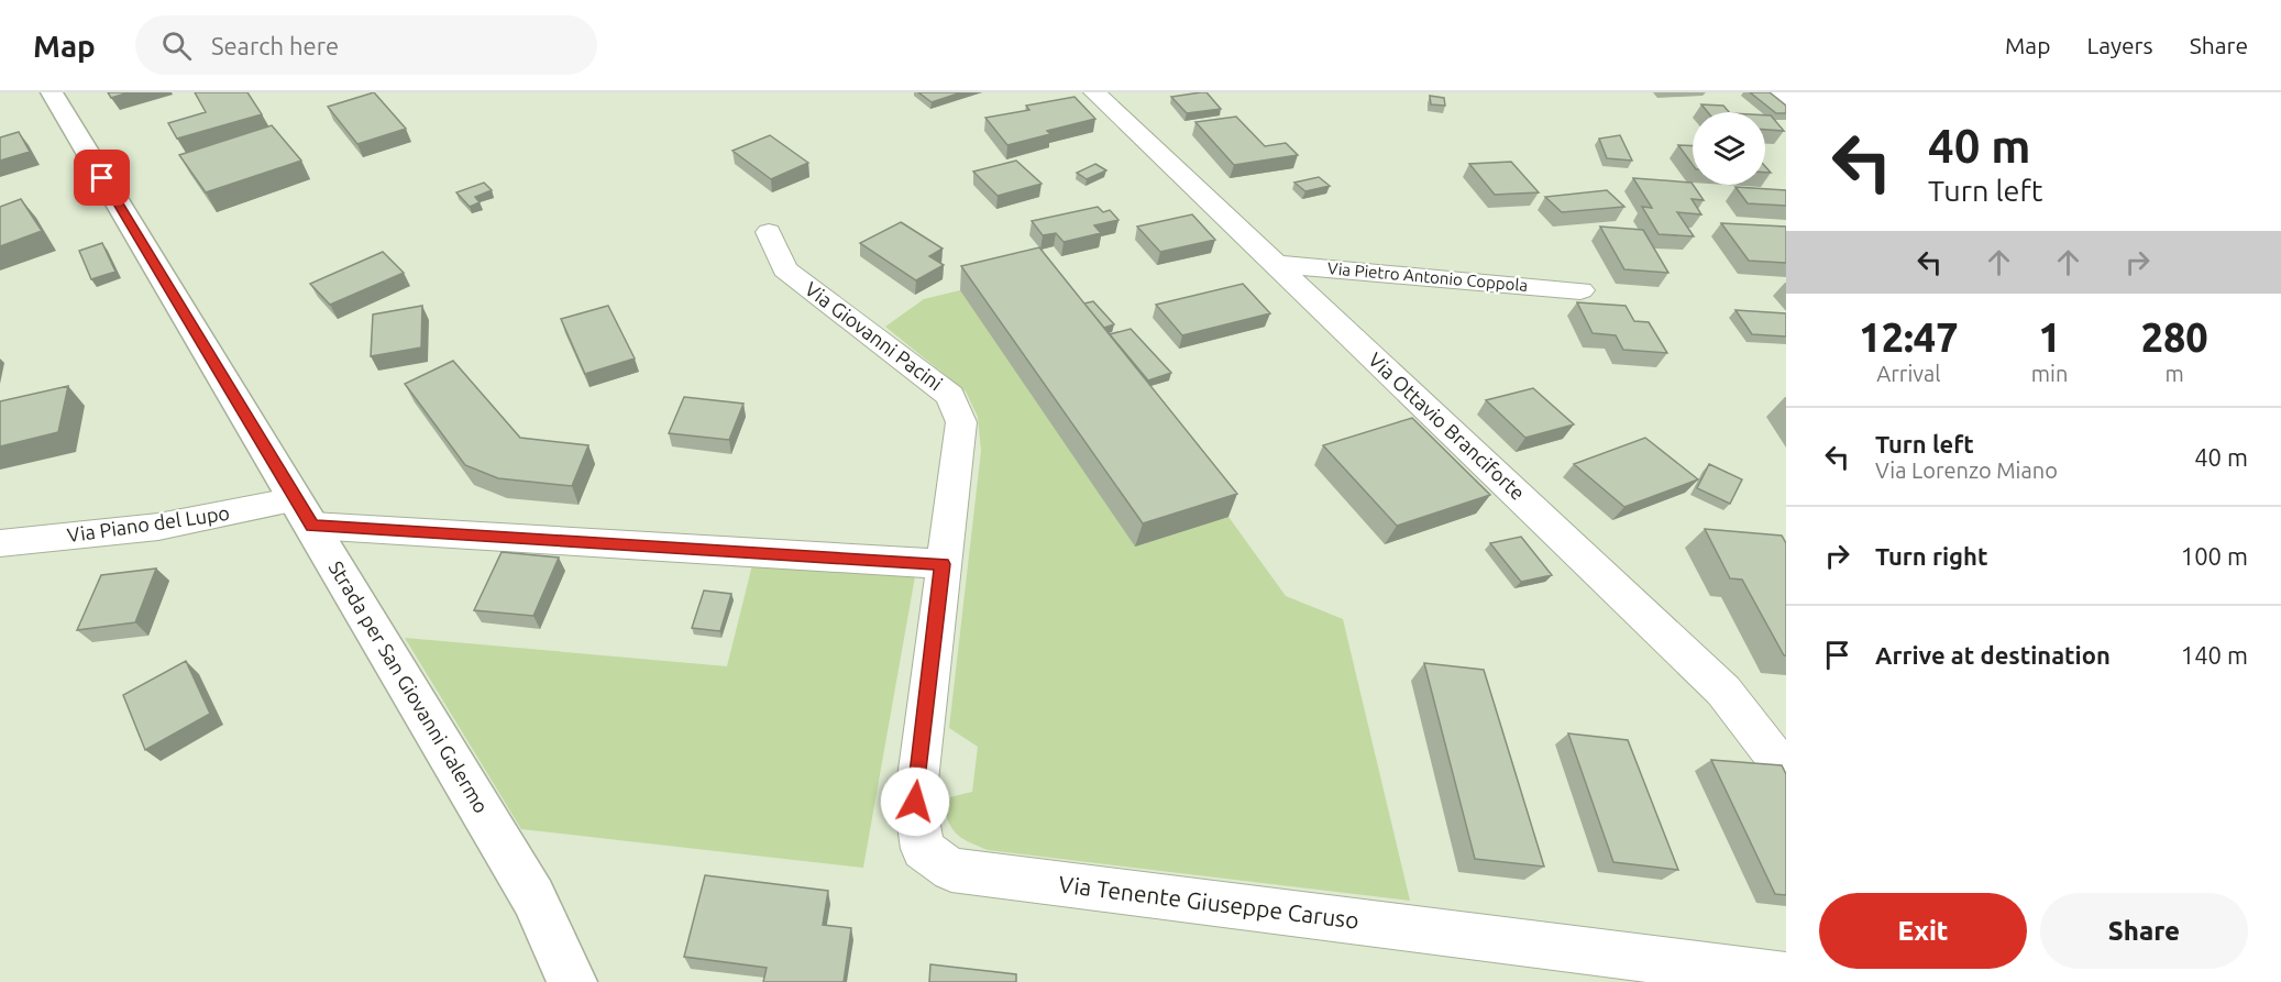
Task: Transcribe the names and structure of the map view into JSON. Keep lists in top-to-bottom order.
{
  "streets": {
    "main road": ["Strada per San Giovanni Galermo"],
    "street": [
      "Via Pietro Antonio Coppola",
      "Via Giovanni Pacini",
      "Via Ottavio Branciforte",
      "Via Piano del Lupo",
      "Via Tenente Giuseppe Caruso"
    ]
  },
  "crossings": [
    ["Via Pietro Antonio Coppola", "Via Ottavio Branciforte"],
    ["Via Giovanni Pacini", "Via Piano del Lupo"],
    ["Via Giovanni Pacini", "Via Tenente Giuseppe Caruso"],
    ["Via Piano del Lupo", "Strada per San Giovanni Galermo"],
    ["Via Piano del Lupo", "Via Tenente Giuseppe Caruso"]
  ],
  "page": {
    "header": "Map",
    "search": "Search here",
    "nav": ["Map", "Layers", "Share"],
    "turn": ["40 m", "Turn left"],
    "eta": [
      "12:47",
      "Arrival",
      "1",
      "min",
      "280",
      "m"
    ],
    "list": [
      {
        "name": "Turn left",
        "note": "Via Lorenzo Miano",
        "value": "40 m"
      },
      {
        "name": "Turn right",
        "value": "100 m"
      },
      {
        "name": "Arrive at destination",
        "value": "140 m"
      }
    ],
    "buttons": ["Exit", "Share"]
  }
}
